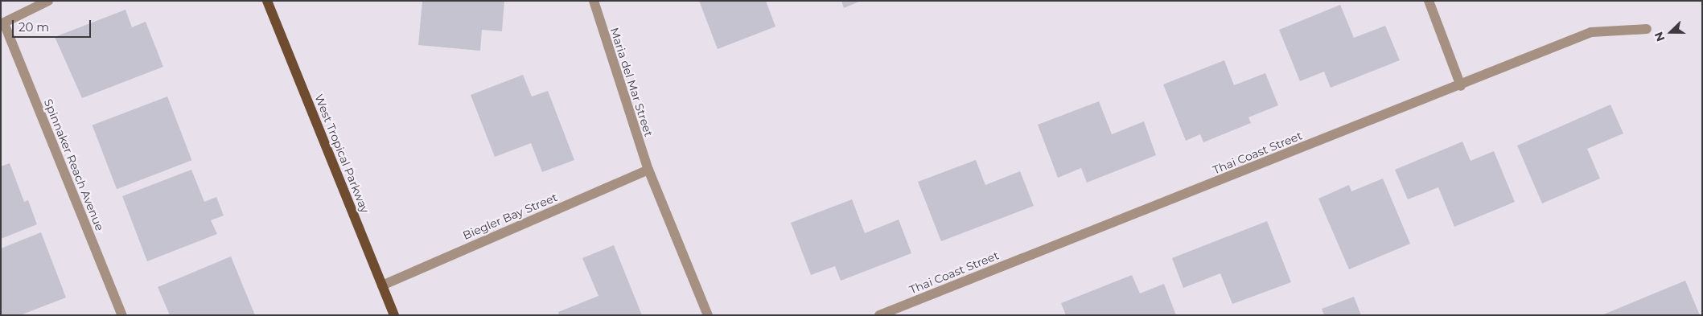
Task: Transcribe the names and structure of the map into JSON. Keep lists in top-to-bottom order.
{
  "streets": {
    "main road": ["West Tropical Parkway"],
    "street": [
      "Maria del Mar Street",
      "Thai Coast Street",
      "Spinnaker Reach Avenue",
      "Biegler Bay Street"
    ]
  },
  "crossings": [
    ["Maria del Mar Street", "Biegler Bay Street"],
    ["West Tropical Parkway", "Biegler Bay Street"]
  ],
  "scale_bar": "20 m",
  "north": "left"
}
